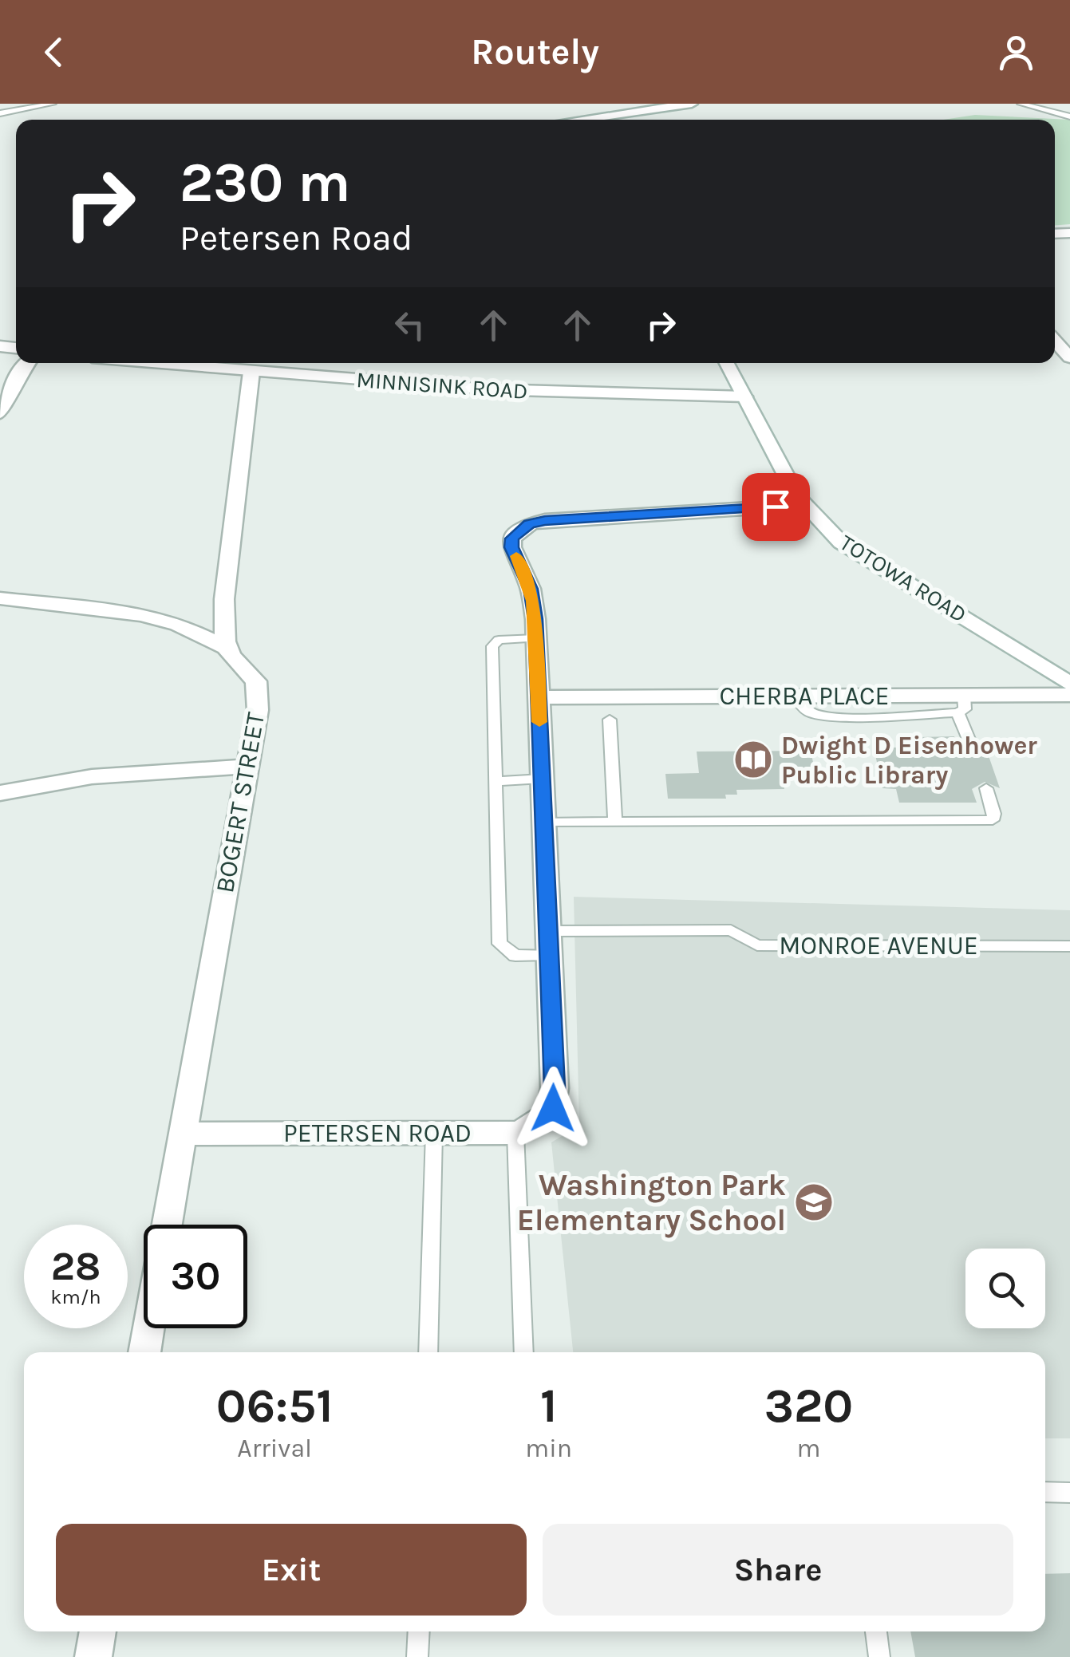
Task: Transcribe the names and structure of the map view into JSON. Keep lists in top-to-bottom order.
{
  "streets": {
    "street": [
      "MINNISINK ROAD",
      "TOTOWA ROAD",
      "CHERBA PLACE",
      "BOGERT STREET",
      "PETERSEN ROAD"
    ],
    "lane": ["MONROE AVENUE"]
  },
  "crossings": [
    ["MINNISINK ROAD", "TOTOWA ROAD"],
    ["BOGERT STREET", "PETERSEN ROAD"]
  ],
  "places": {
    "library": ["Dwight D Eisenhower Public Library"],
    "school or university": ["Washington Park Elementary School"]
  },
  "page": {
    "header": "Routely",
    "turn": ["230 m", "Petersen Road"],
    "speed": "28 km/h",
    "limit": "30",
    "eta": [
      "06:51",
      "Arrival",
      "1",
      "min",
      "320",
      "m"
    ],
    "buttons": ["Exit", "Share"]
  }
}
